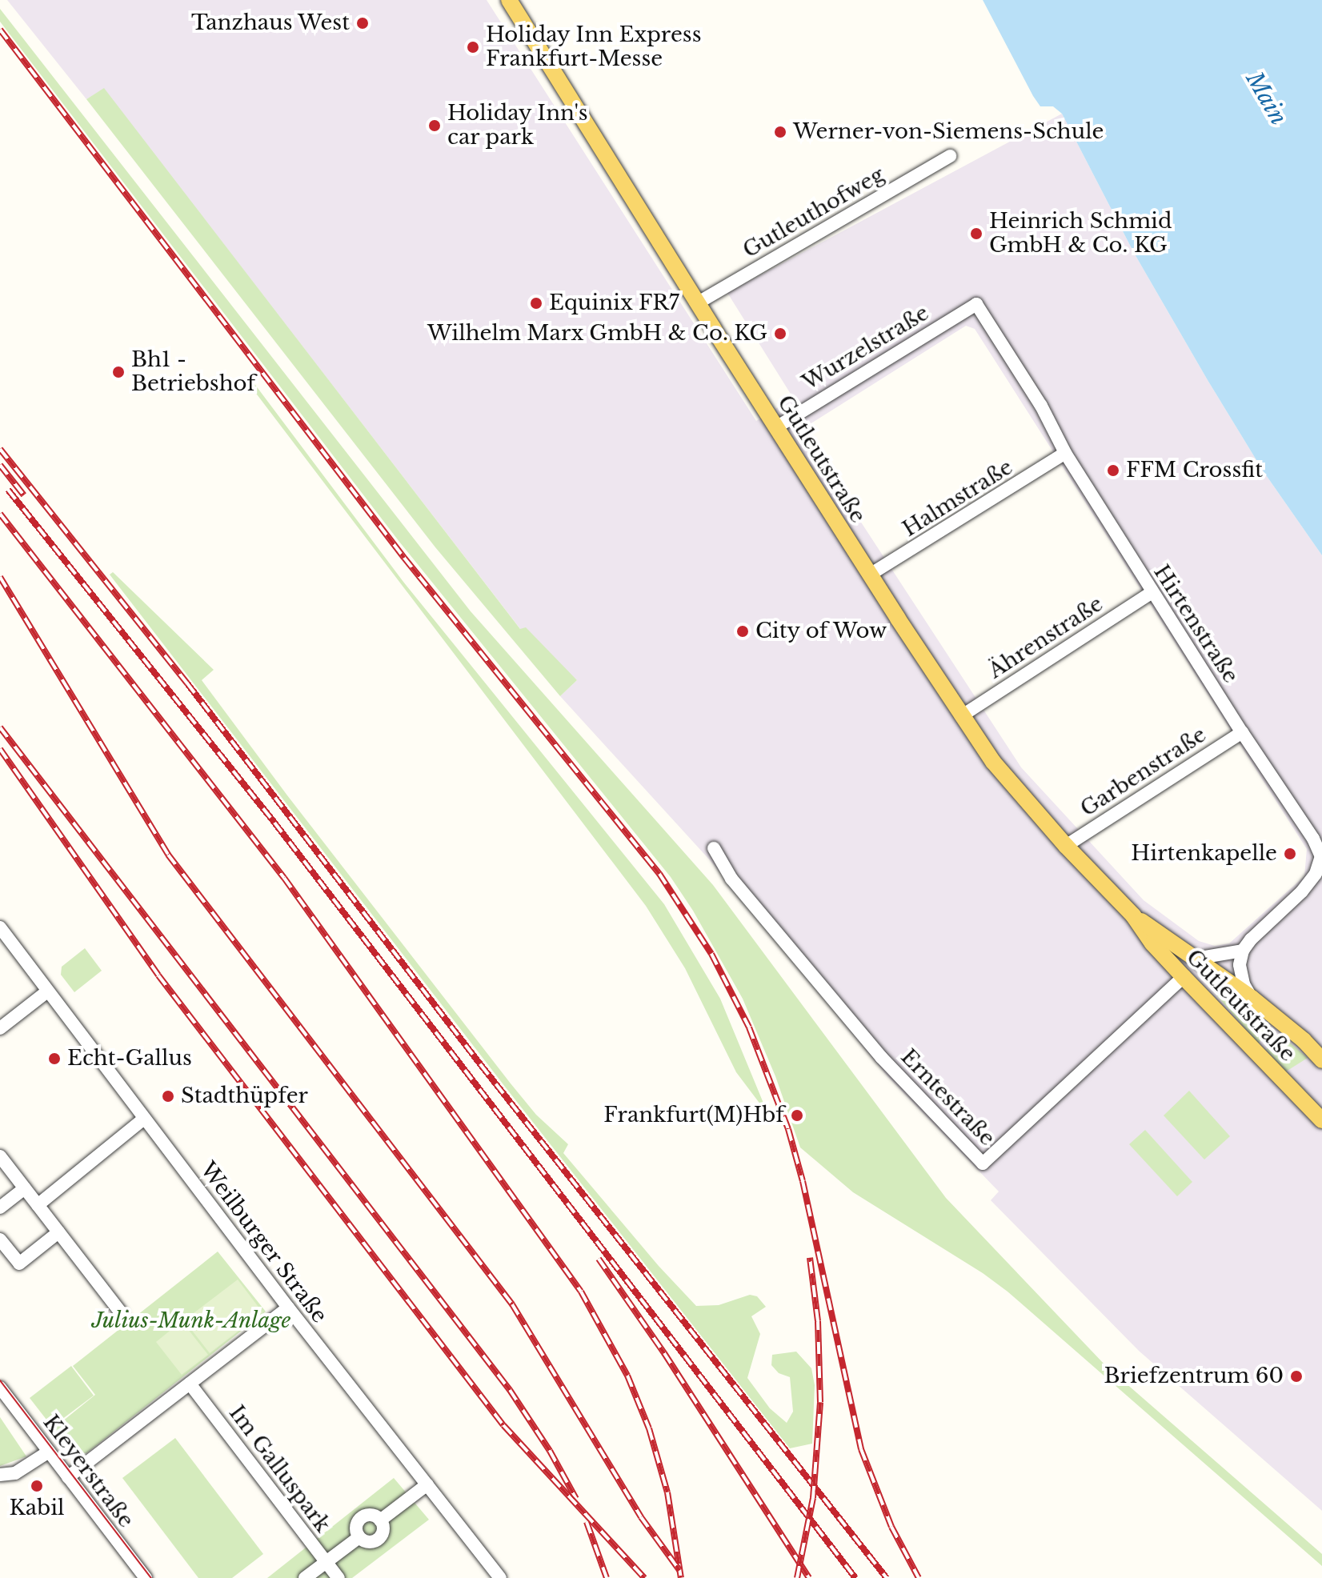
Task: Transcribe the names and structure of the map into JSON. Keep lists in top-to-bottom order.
{
  "streets": {
    "main road": ["Gutleutstraße"],
    "street": [
      "Gutleuthofweg",
      "Wurzelstraße",
      "Halmstraße",
      "Hirtenstraße",
      "Ährenstraße",
      "Garbenstraße",
      "Erntestraße",
      "Weilburger Straße",
      "Im Galluspark",
      "Kleyerstraße"
    ]
  },
  "crossings": [
    ["Gutleuthofweg", "Gutleutstraße"],
    ["Wurzelstraße", "Gutleutstraße"],
    ["Wurzelstraße", "Hirtenstraße"],
    ["Gutleutstraße", "Halmstraße"],
    ["Gutleutstraße", "Ährenstraße"],
    ["Gutleutstraße", "Garbenstraße"],
    ["Gutleutstraße", "Erntestraße"],
    ["Halmstraße", "Hirtenstraße"],
    ["Hirtenstraße", "Ährenstraße"],
    ["Hirtenstraße", "Garbenstraße"]
  ],
  "water": ["Main"],
  "parks": ["Julius-Munk-Anlage"],
  "places": [
    "Tanzhaus West",
    "Holiday Inn Express Frankfurt-Messe",
    "Holiday Inn's car park",
    "Werner-von-Siemens-Schule",
    "Heinrich Schmid GmbH & Co. KG",
    "Equinix FR7",
    "Wilhelm Marx GmbH & Co. KG",
    "Bh1 - Betriebshof",
    "FFM Crossfit",
    "City of Wow",
    "Hirtenkapelle",
    "Echt-Gallus",
    "Stadthüpfer",
    "Frankfurt(M)Hbf",
    "Briefzentrum 60",
    "Kabil"
  ]
}
